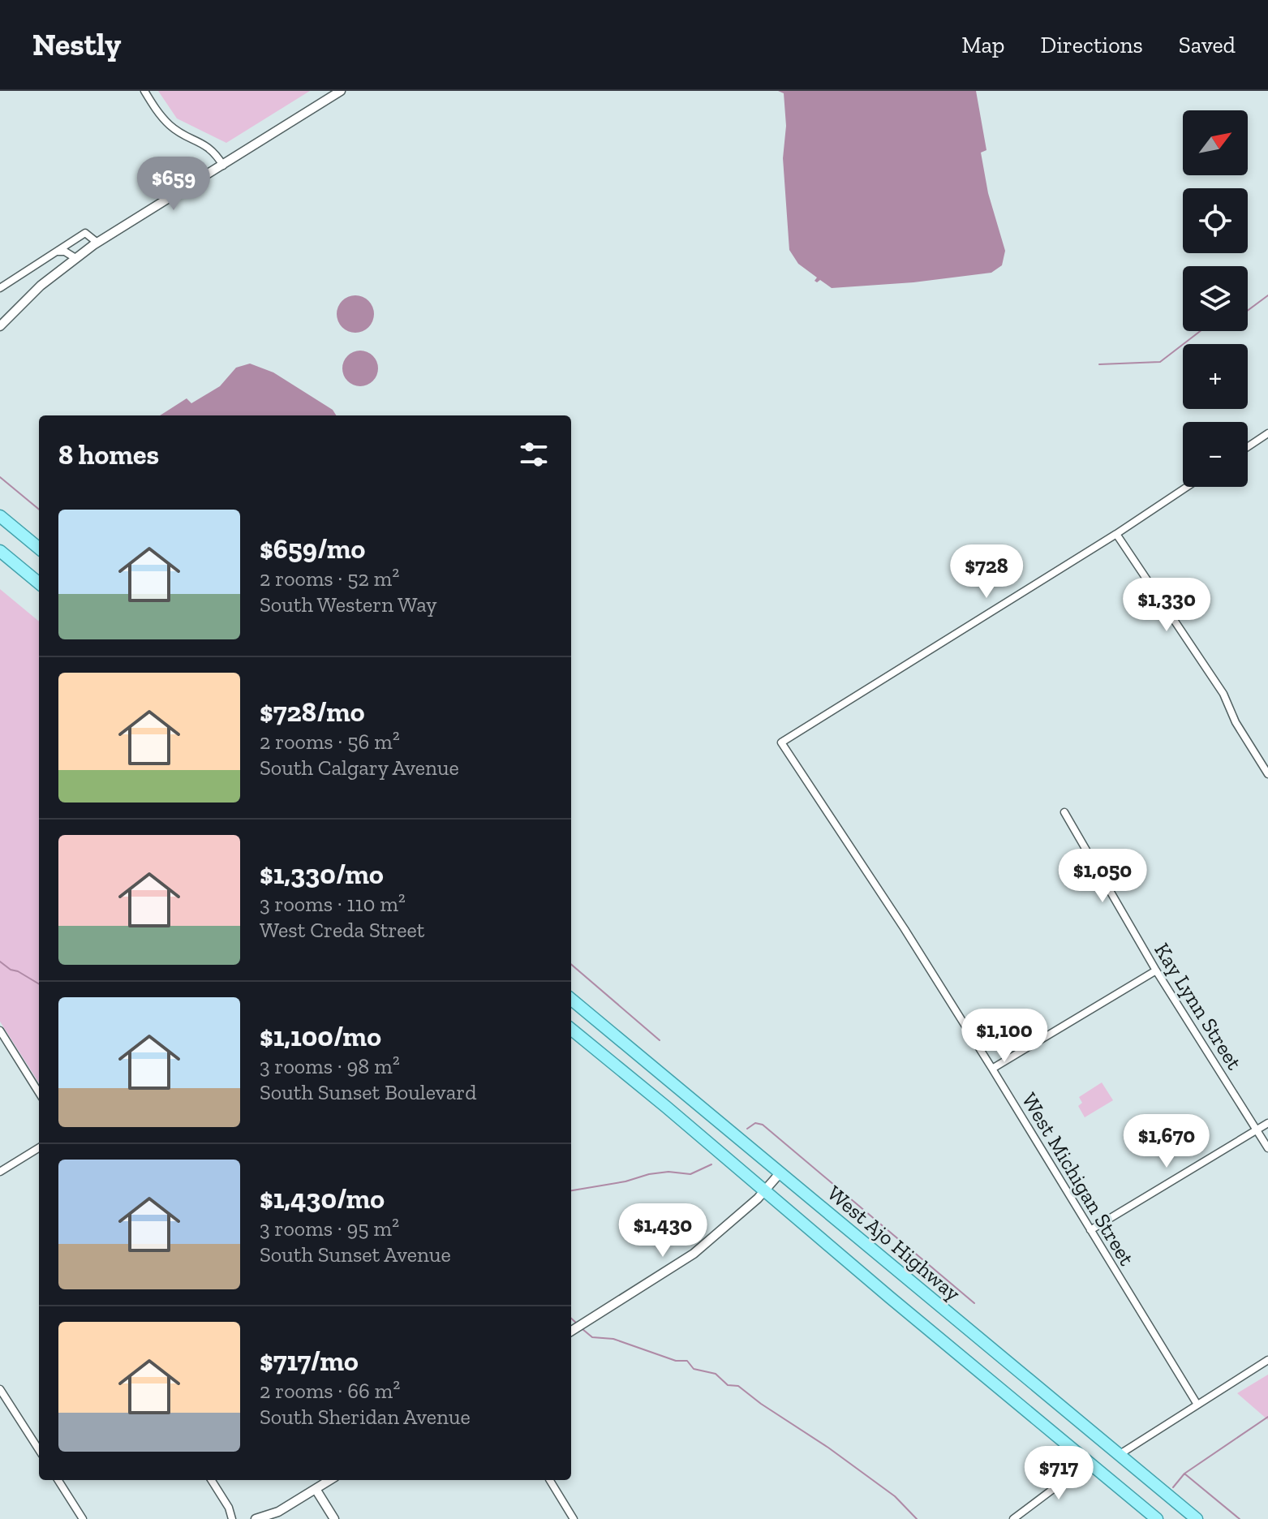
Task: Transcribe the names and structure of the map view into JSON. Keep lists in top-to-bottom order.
{
  "streets": {
    "main road": ["West Ajo Highway"],
    "street": ["Kay Lynn Street", "West Michigan Street"]
  },
  "north": "top right",
  "page": {
    "header": "Nestly",
    "nav": ["Map", "Directions", "Saved"],
    "map_buttons": ["+", "−"],
    "price": [
      "$659",
      "$728",
      "$1,330",
      "$1,050",
      "$1,100",
      "$1,670",
      "$1,430",
      "$717"
    ],
    "heading": "8 homes",
    "list": [
      {
        "name": "$659/mo",
        "note": "2 rooms · 52 m² · South Western Way"
      },
      {
        "name": "$728/mo",
        "note": "2 rooms · 56 m² · South Calgary Avenue"
      },
      {
        "name": "$1,330/mo",
        "note": "3 rooms · 110 m² · West Creda Street"
      },
      {
        "name": "$1,100/mo",
        "note": "3 rooms · 98 m² · South Sunset Boulevard"
      },
      {
        "name": "$1,430/mo",
        "note": "3 rooms · 95 m² · South Sunset Avenue"
      },
      {
        "name": "$717/mo",
        "note": "2 rooms · 66 m² · South Sheridan Avenue"
      }
    ]
  }
}
